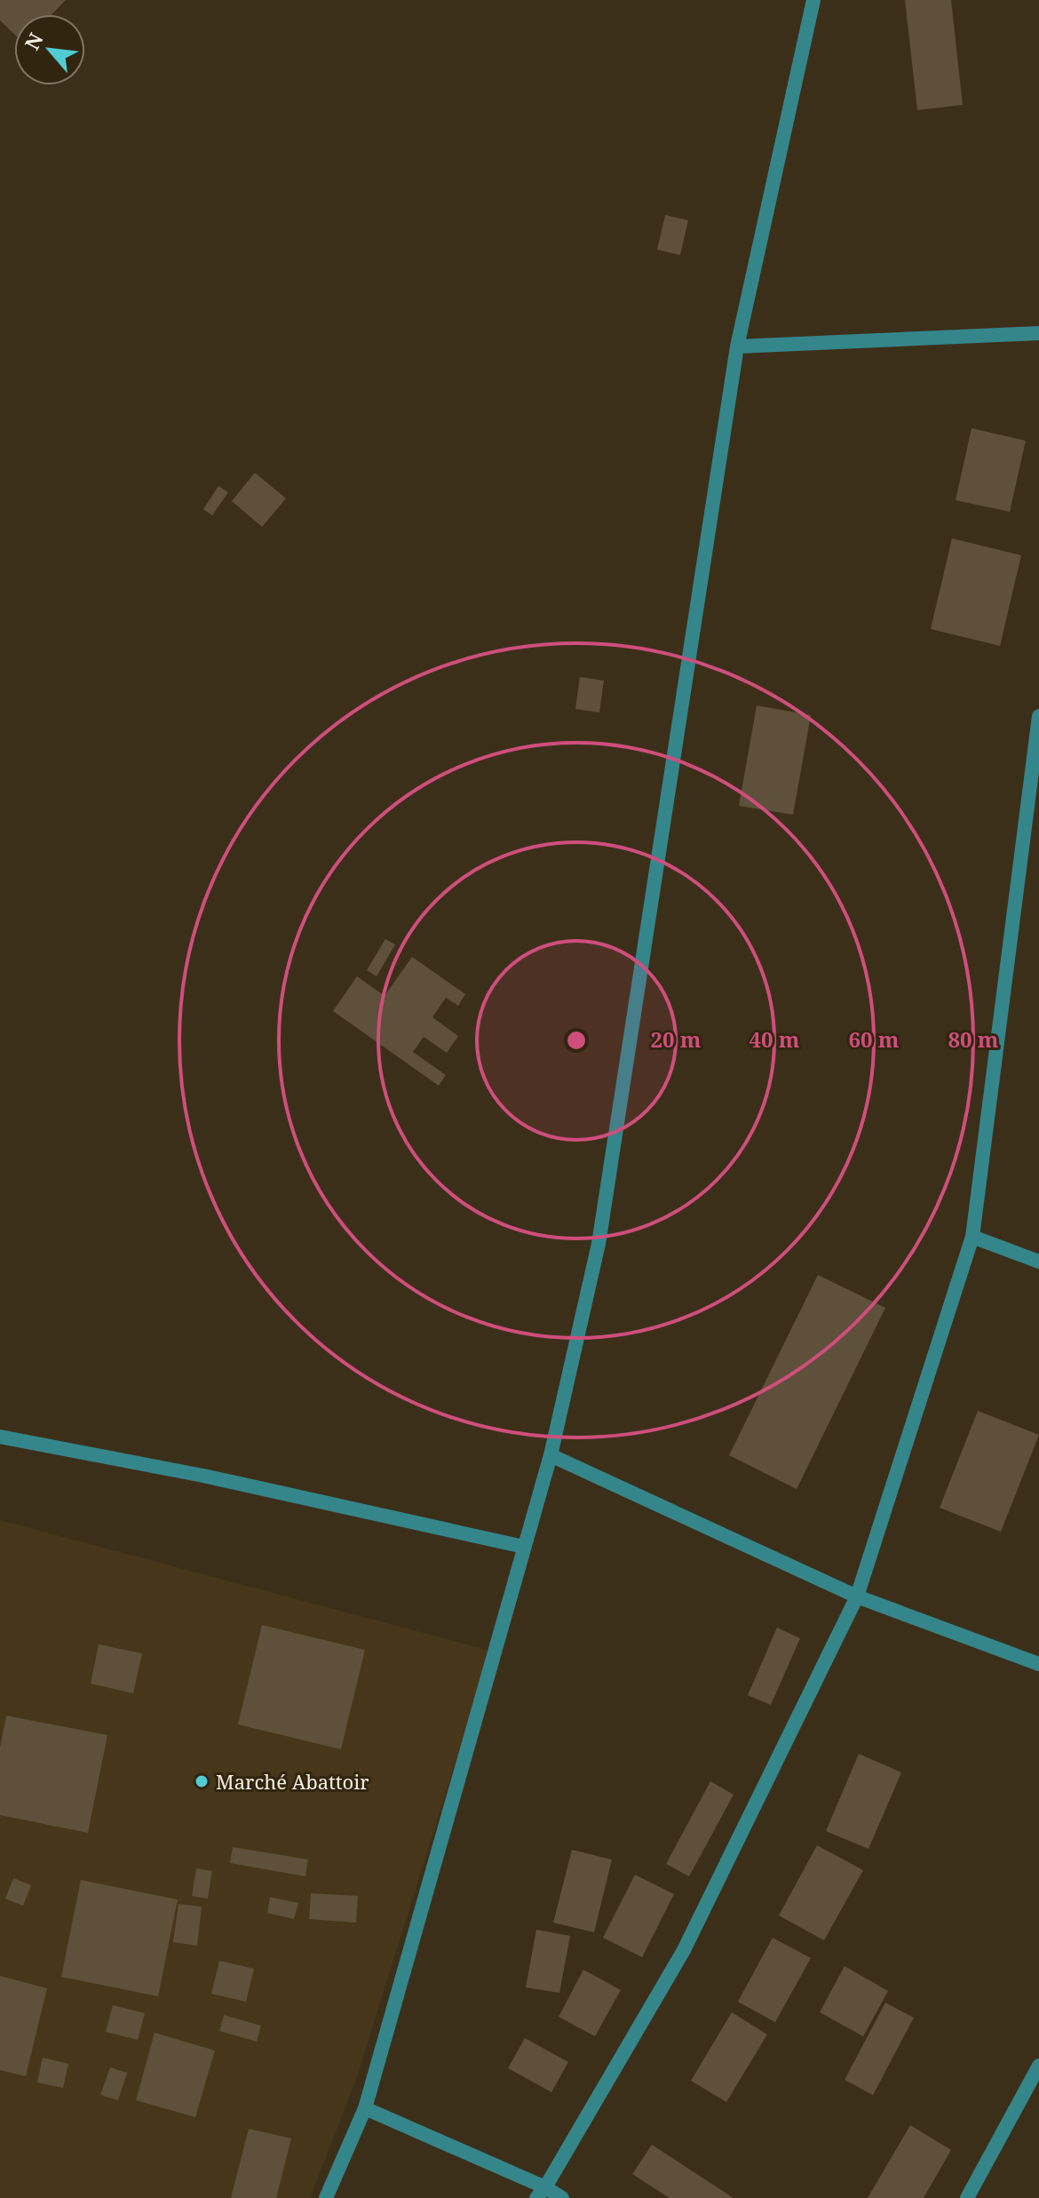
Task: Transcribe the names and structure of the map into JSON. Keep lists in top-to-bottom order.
{
  "places": ["Marché Abattoir"],
  "north": "top left",
  "rings": [
    "20 m",
    "40 m",
    "60 m",
    "80 m"
  ]
}
